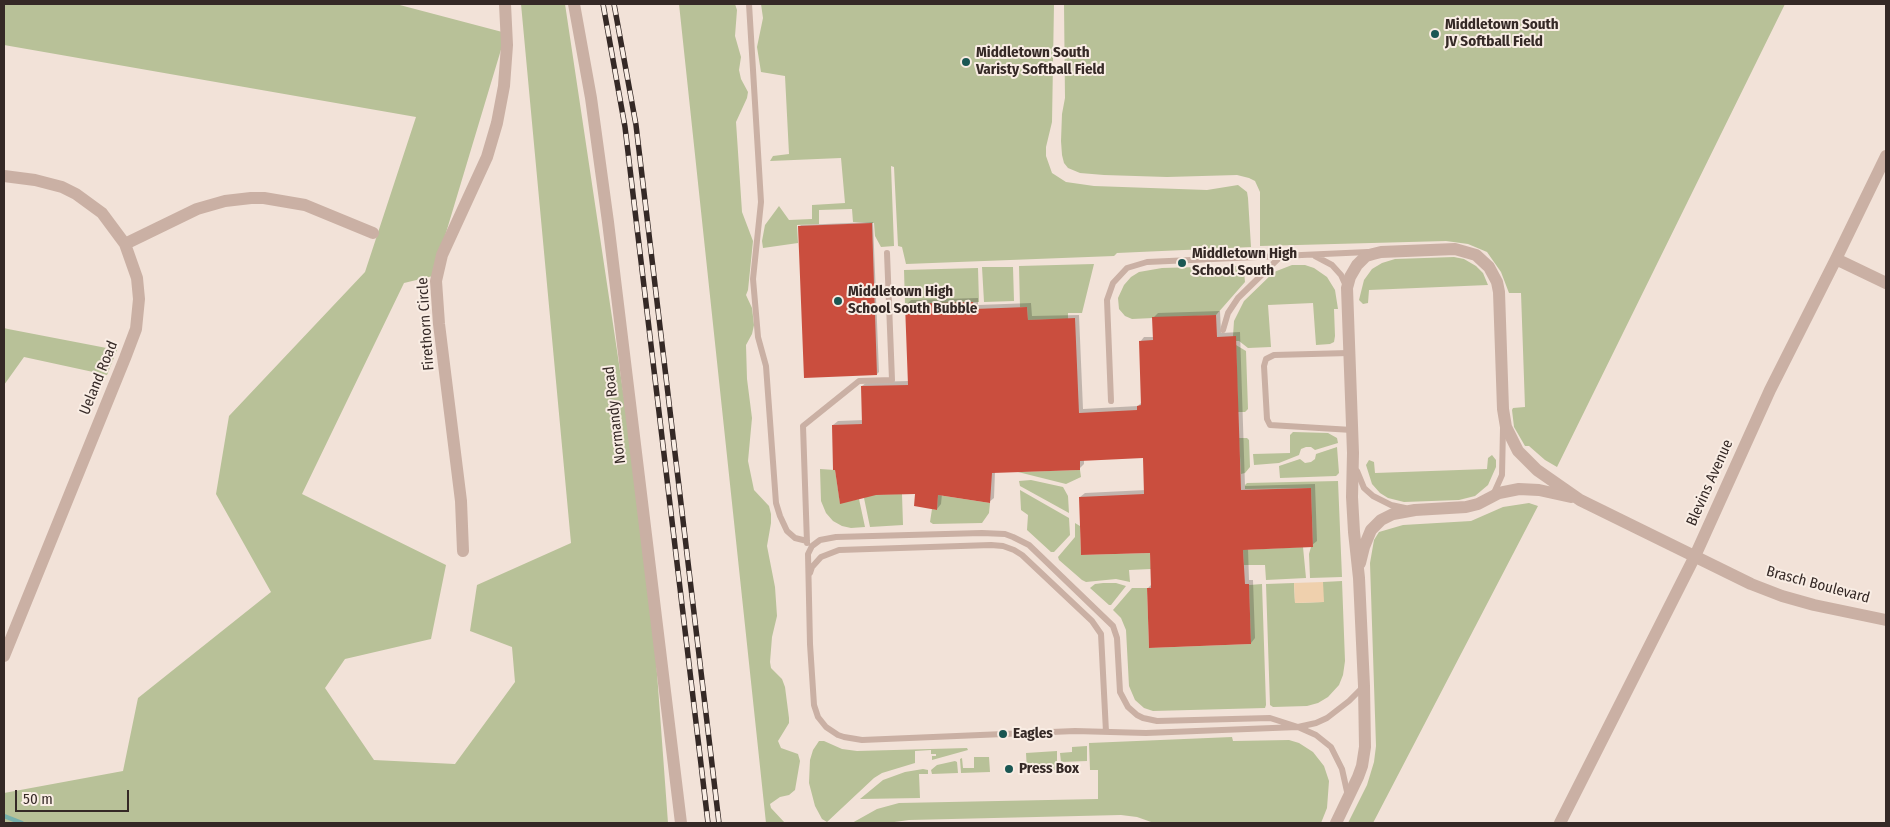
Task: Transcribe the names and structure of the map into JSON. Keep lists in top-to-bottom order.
{
  "streets": {
    "street": [
      "Firethorn Circle",
      "Ueland Road",
      "Normandy Road",
      "Blevins Avenue",
      "Brasch Boulevard"
    ]
  },
  "crossings": [
    ["Blevins Avenue", "Brasch Boulevard"]
  ],
  "places": [
    "Middletown South JV Softball Field",
    "Middletown South Varisty Softball Field",
    "Middletown High School South",
    "Middletown High School South Bubble",
    "Eagles",
    "Press Box"
  ],
  "scale_bar": "50 m"
}
